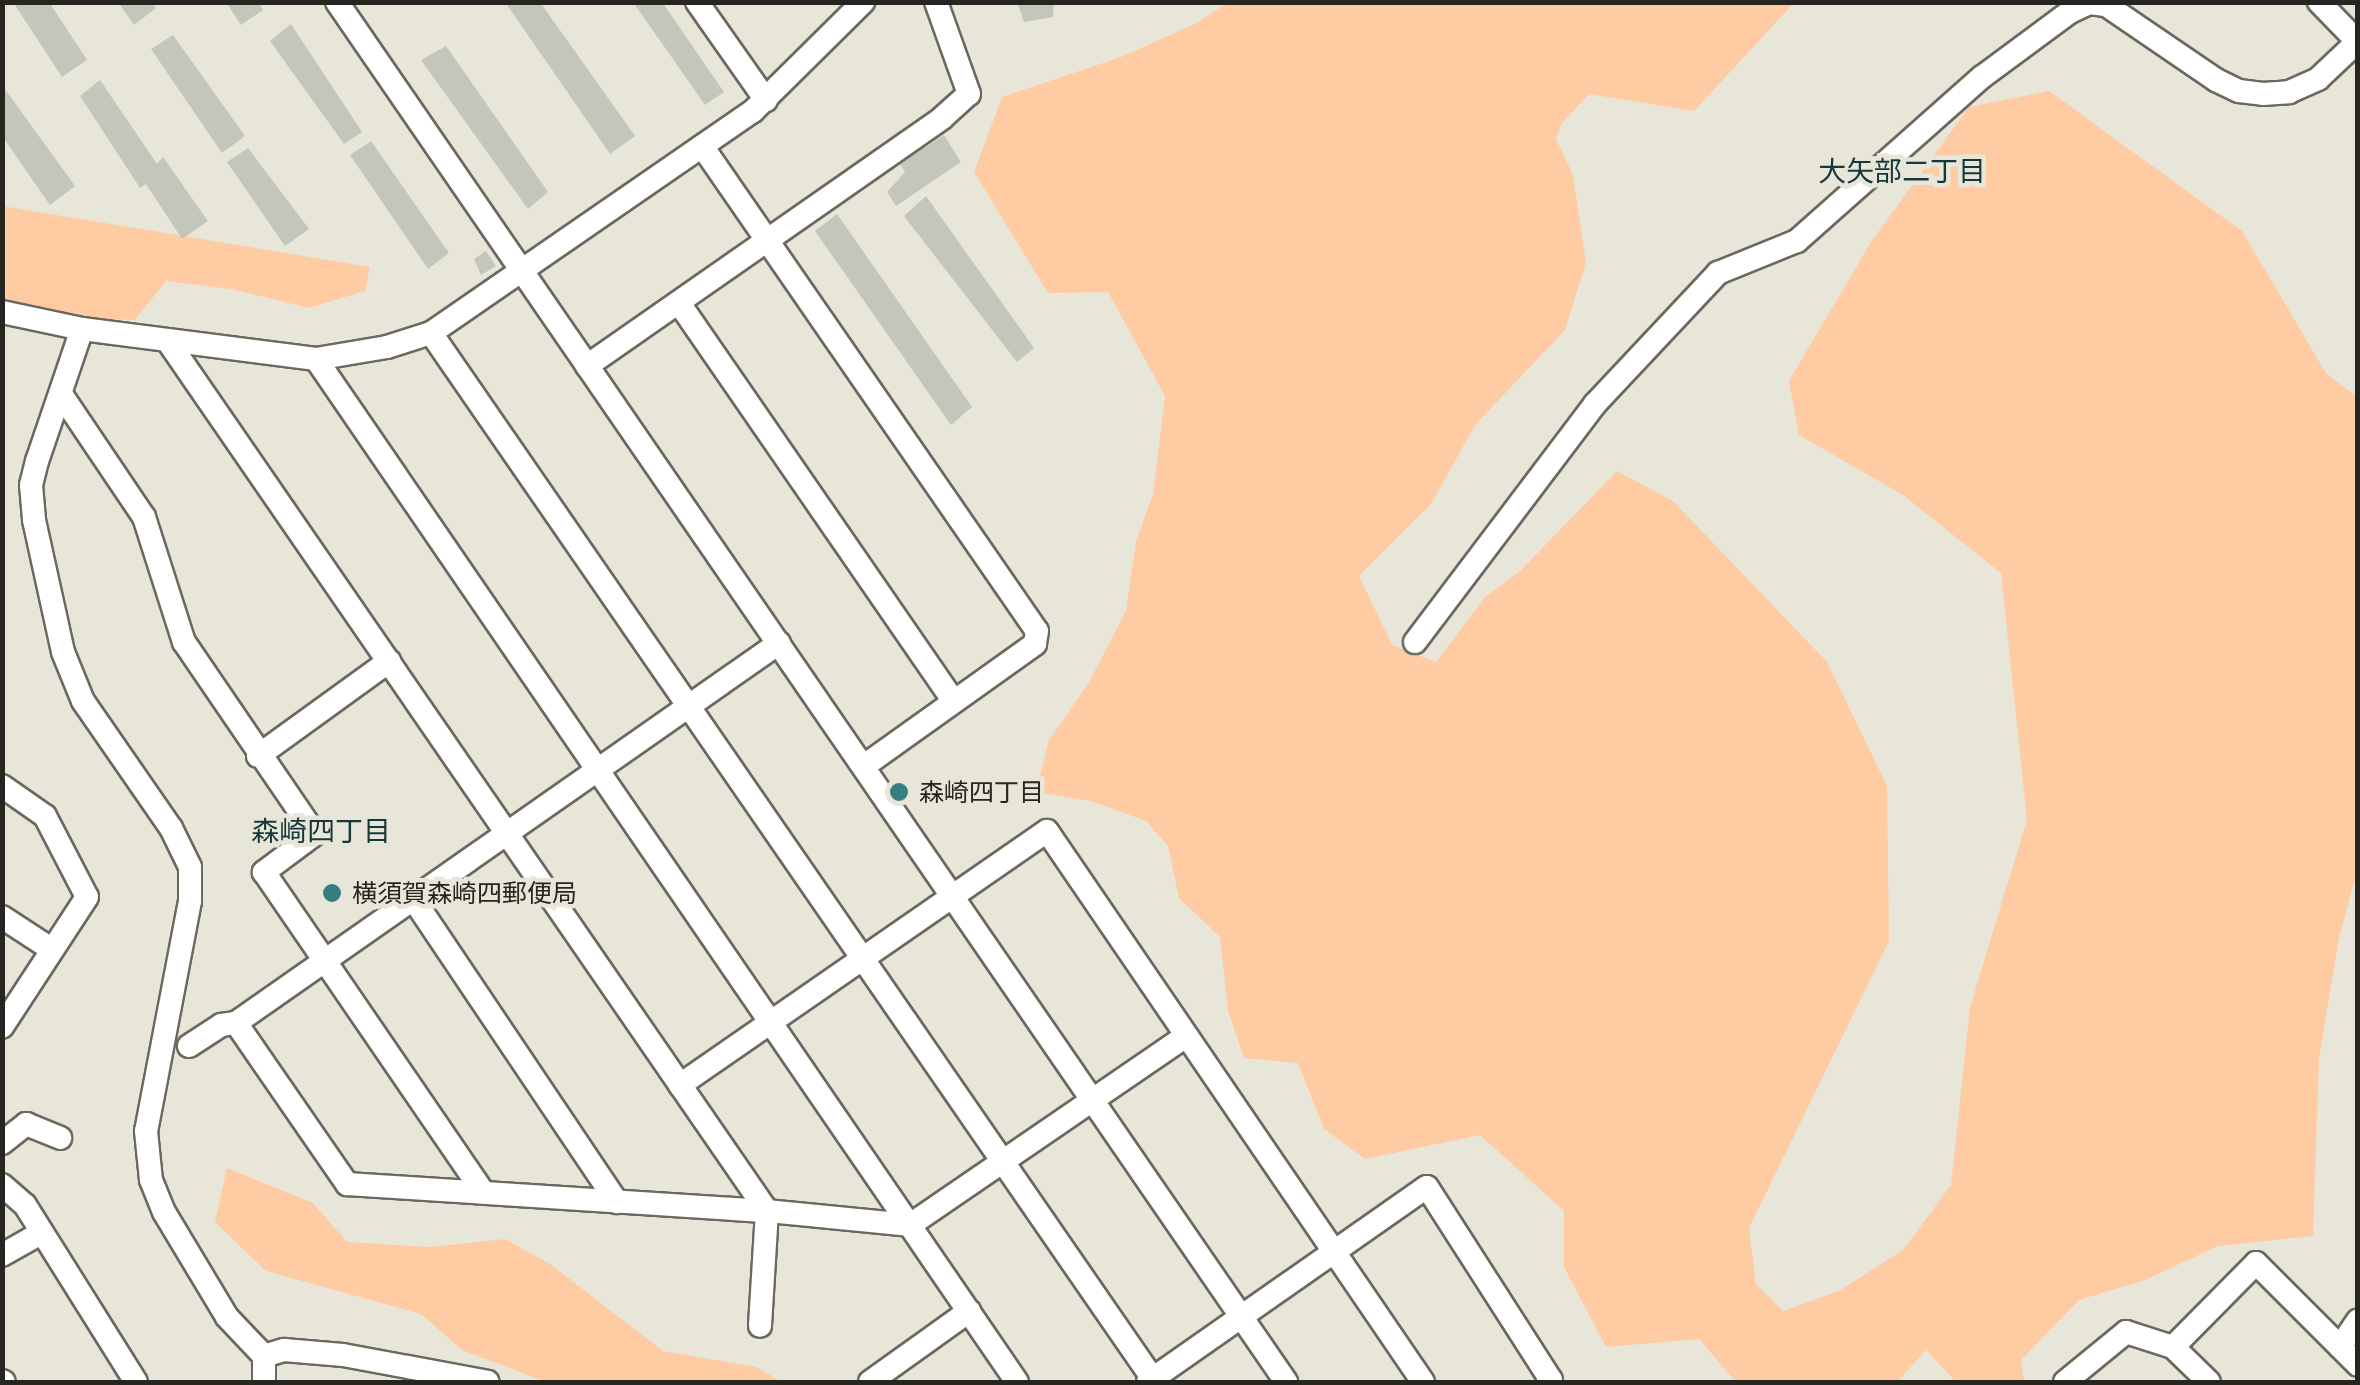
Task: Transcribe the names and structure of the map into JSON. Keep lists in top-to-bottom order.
{
  "districts": ["大矢部二丁目", "森崎四丁目"],
  "places": ["森崎四丁目", "横須賀森崎四郵便局"]
}
